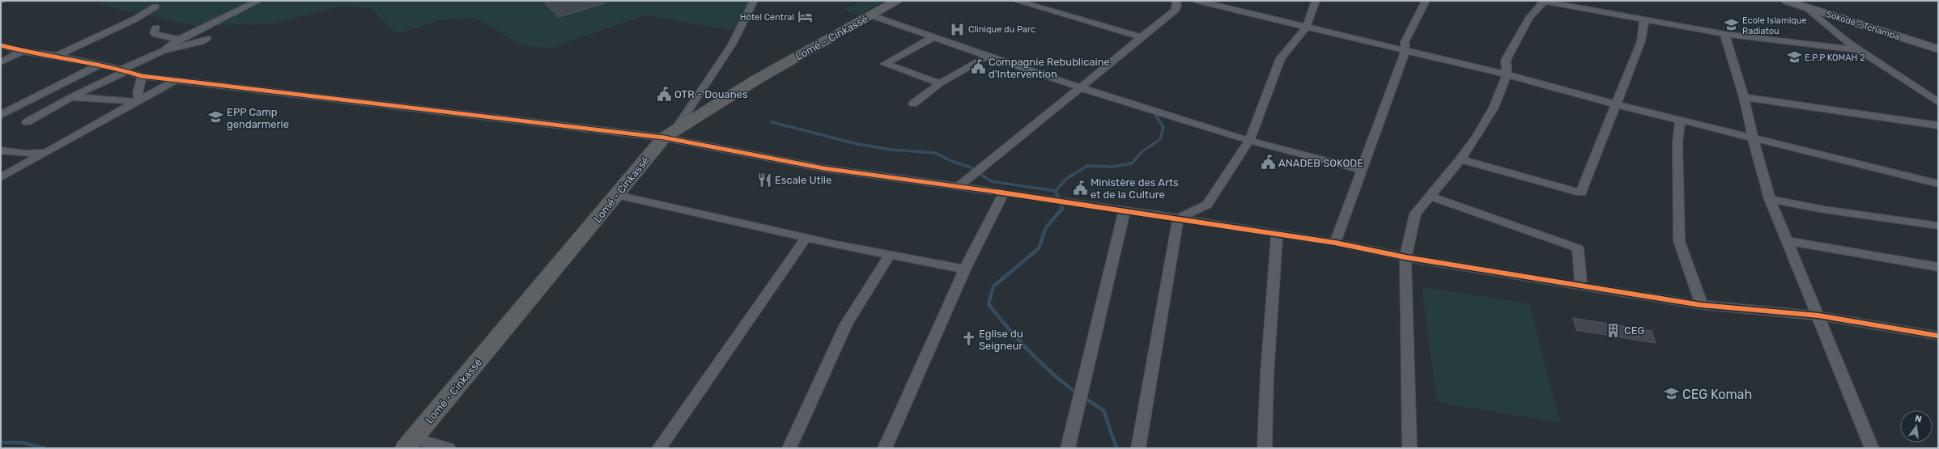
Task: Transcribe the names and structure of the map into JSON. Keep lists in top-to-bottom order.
{
  "streets": {
    "highway": ["Lomé - Cinkassé"],
    "main road": ["Sokodé - Tchamba"]
  },
  "places": {
    "hotel": ["Hôtel Central"],
    "school or university": [
      "Ecole Islamique Radiatou",
      "E.P.P KOMAH 2",
      "EPP Camp gendarmerie",
      "CEG Komah"
    ],
    "hospital": ["Clinique du Parc"],
    "public building": [
      "Compagnie Rebublicaine d'Intervention",
      "OTR - Douanes",
      "ANADEB SOKODE",
      "Ministère des Arts et de la Culture"
    ],
    "restaurant": ["Escale Utile"],
    "building": ["CEG"],
    "church": ["Eglise du Seigneur"]
  },
  "north": "top"
}
